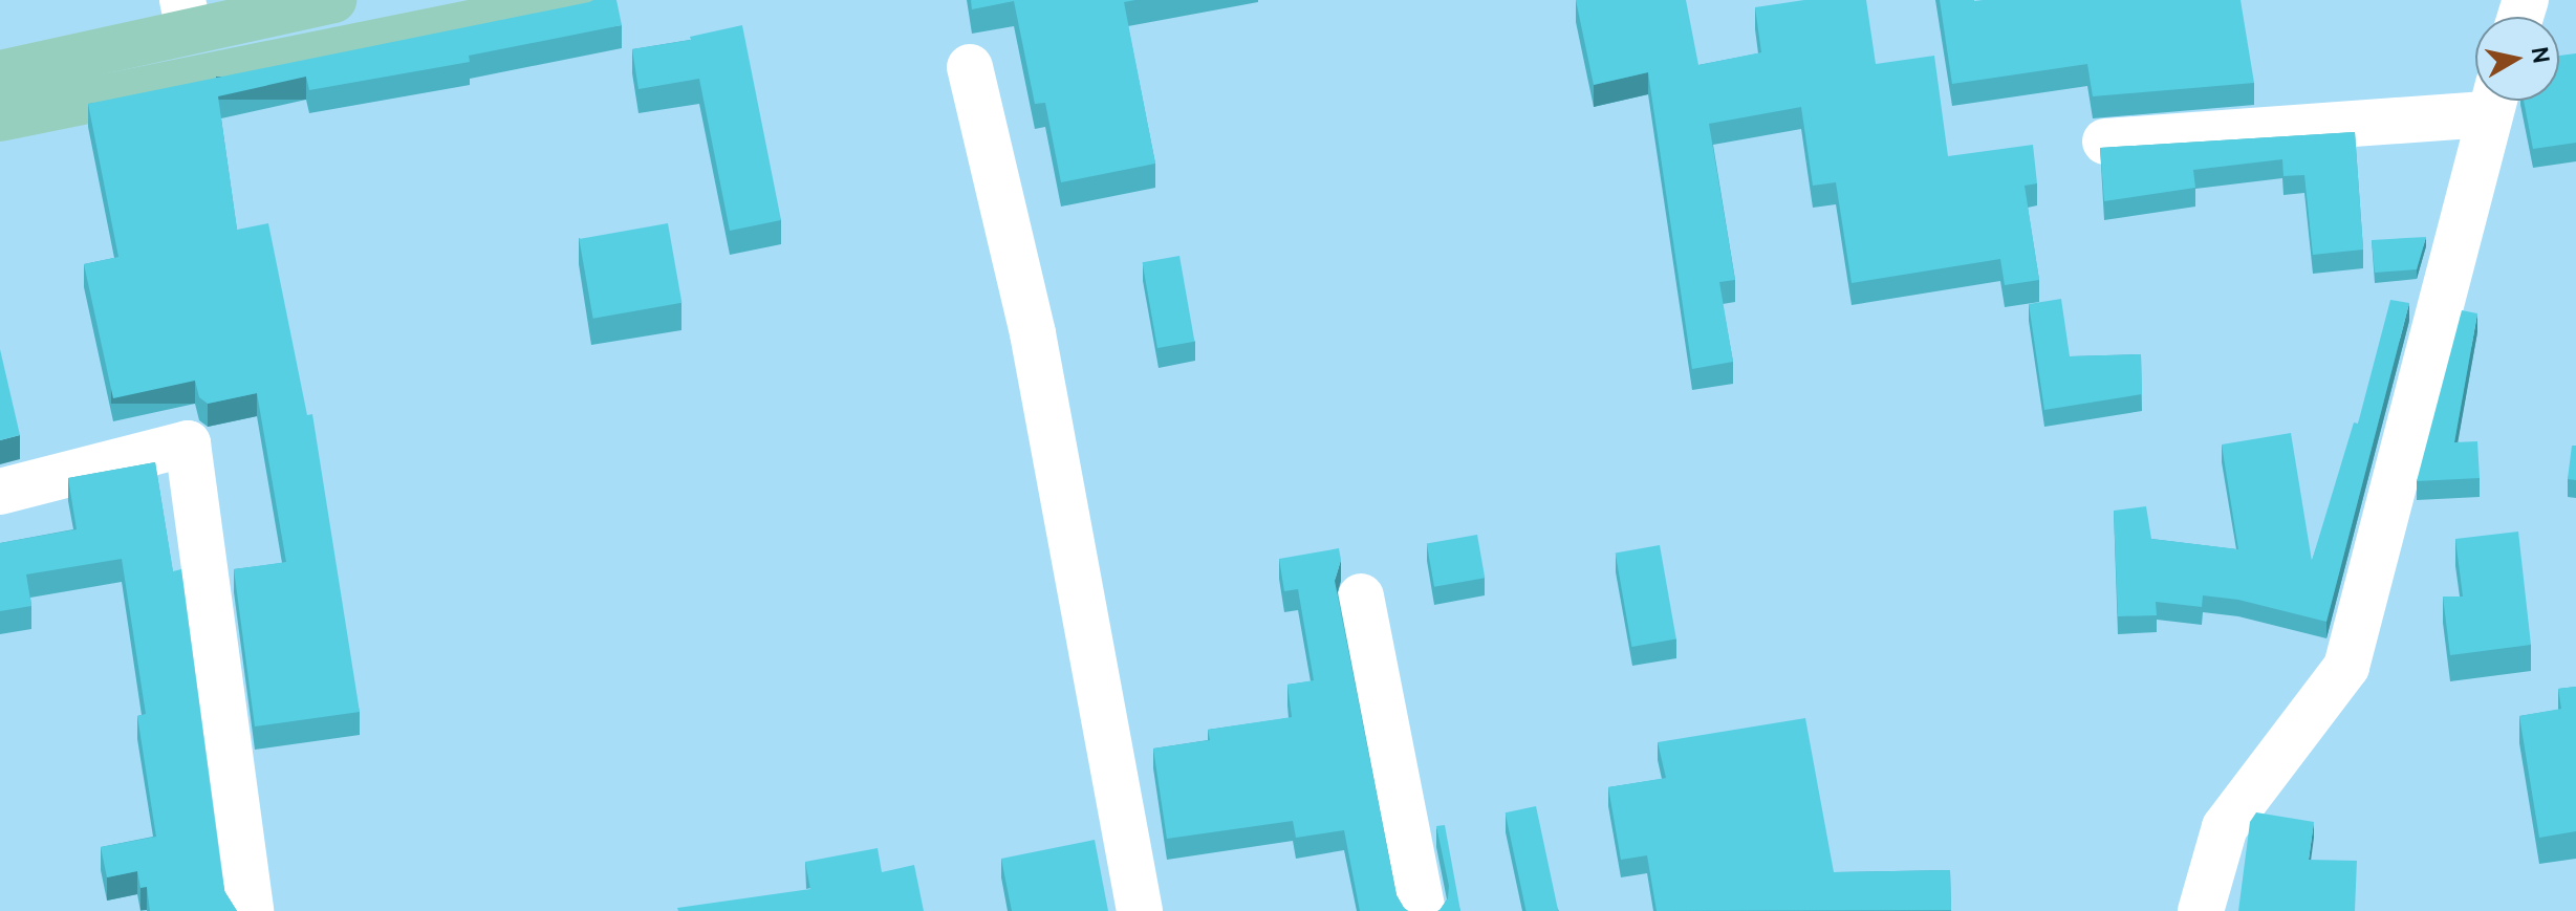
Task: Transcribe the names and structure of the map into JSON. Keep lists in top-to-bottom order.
{
  "north": "right"
}
